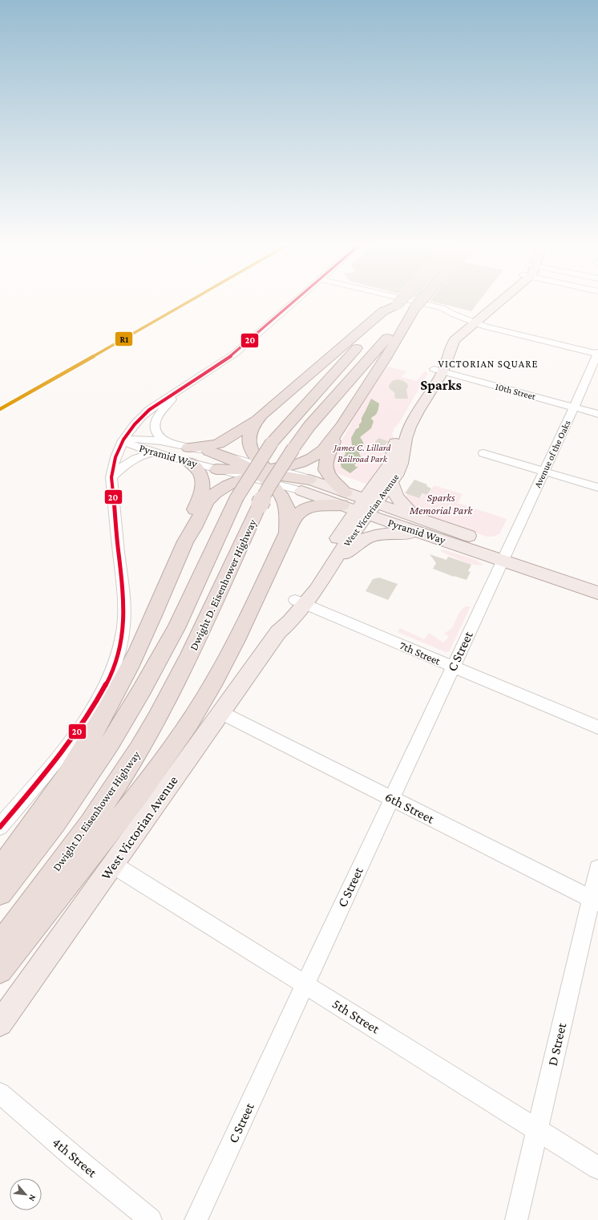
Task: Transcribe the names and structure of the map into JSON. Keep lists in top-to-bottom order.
{
  "streets": {
    "highway": ["Dwight D. Eisenhower Highway"],
    "main road": ["Pyramid Way", "West Victorian Avenue"],
    "street": [
      "10th Street",
      "Avenue of the Oaks",
      "C Street",
      "7th Street",
      "6th Street",
      "5th Street",
      "D Street",
      "4th Street"
    ]
  },
  "crossings": [
    ["10th Street", "Avenue of the Oaks"],
    ["10th Street", "West Victorian Avenue"],
    ["Avenue of the Oaks", "Pyramid Way"],
    ["Avenue of the Oaks", "C Street"],
    ["Pyramid Way", "West Victorian Avenue"],
    ["Pyramid Way", "C Street"],
    ["West Victorian Avenue", "7th Street"],
    ["West Victorian Avenue", "6th Street"],
    ["West Victorian Avenue", "5th Street"],
    ["C Street", "7th Street"],
    ["C Street", "6th Street"],
    ["C Street", "5th Street"],
    ["6th Street", "D Street"],
    ["5th Street", "D Street"]
  ],
  "districts": ["VICTORIAN SQUARE", "Sparks"],
  "parks": ["James C. Lillard Railroad Park", "Sparks Memorial Park"],
  "lines": ["transit line R1", "transit line 20"],
  "north": "bottom right"
}
